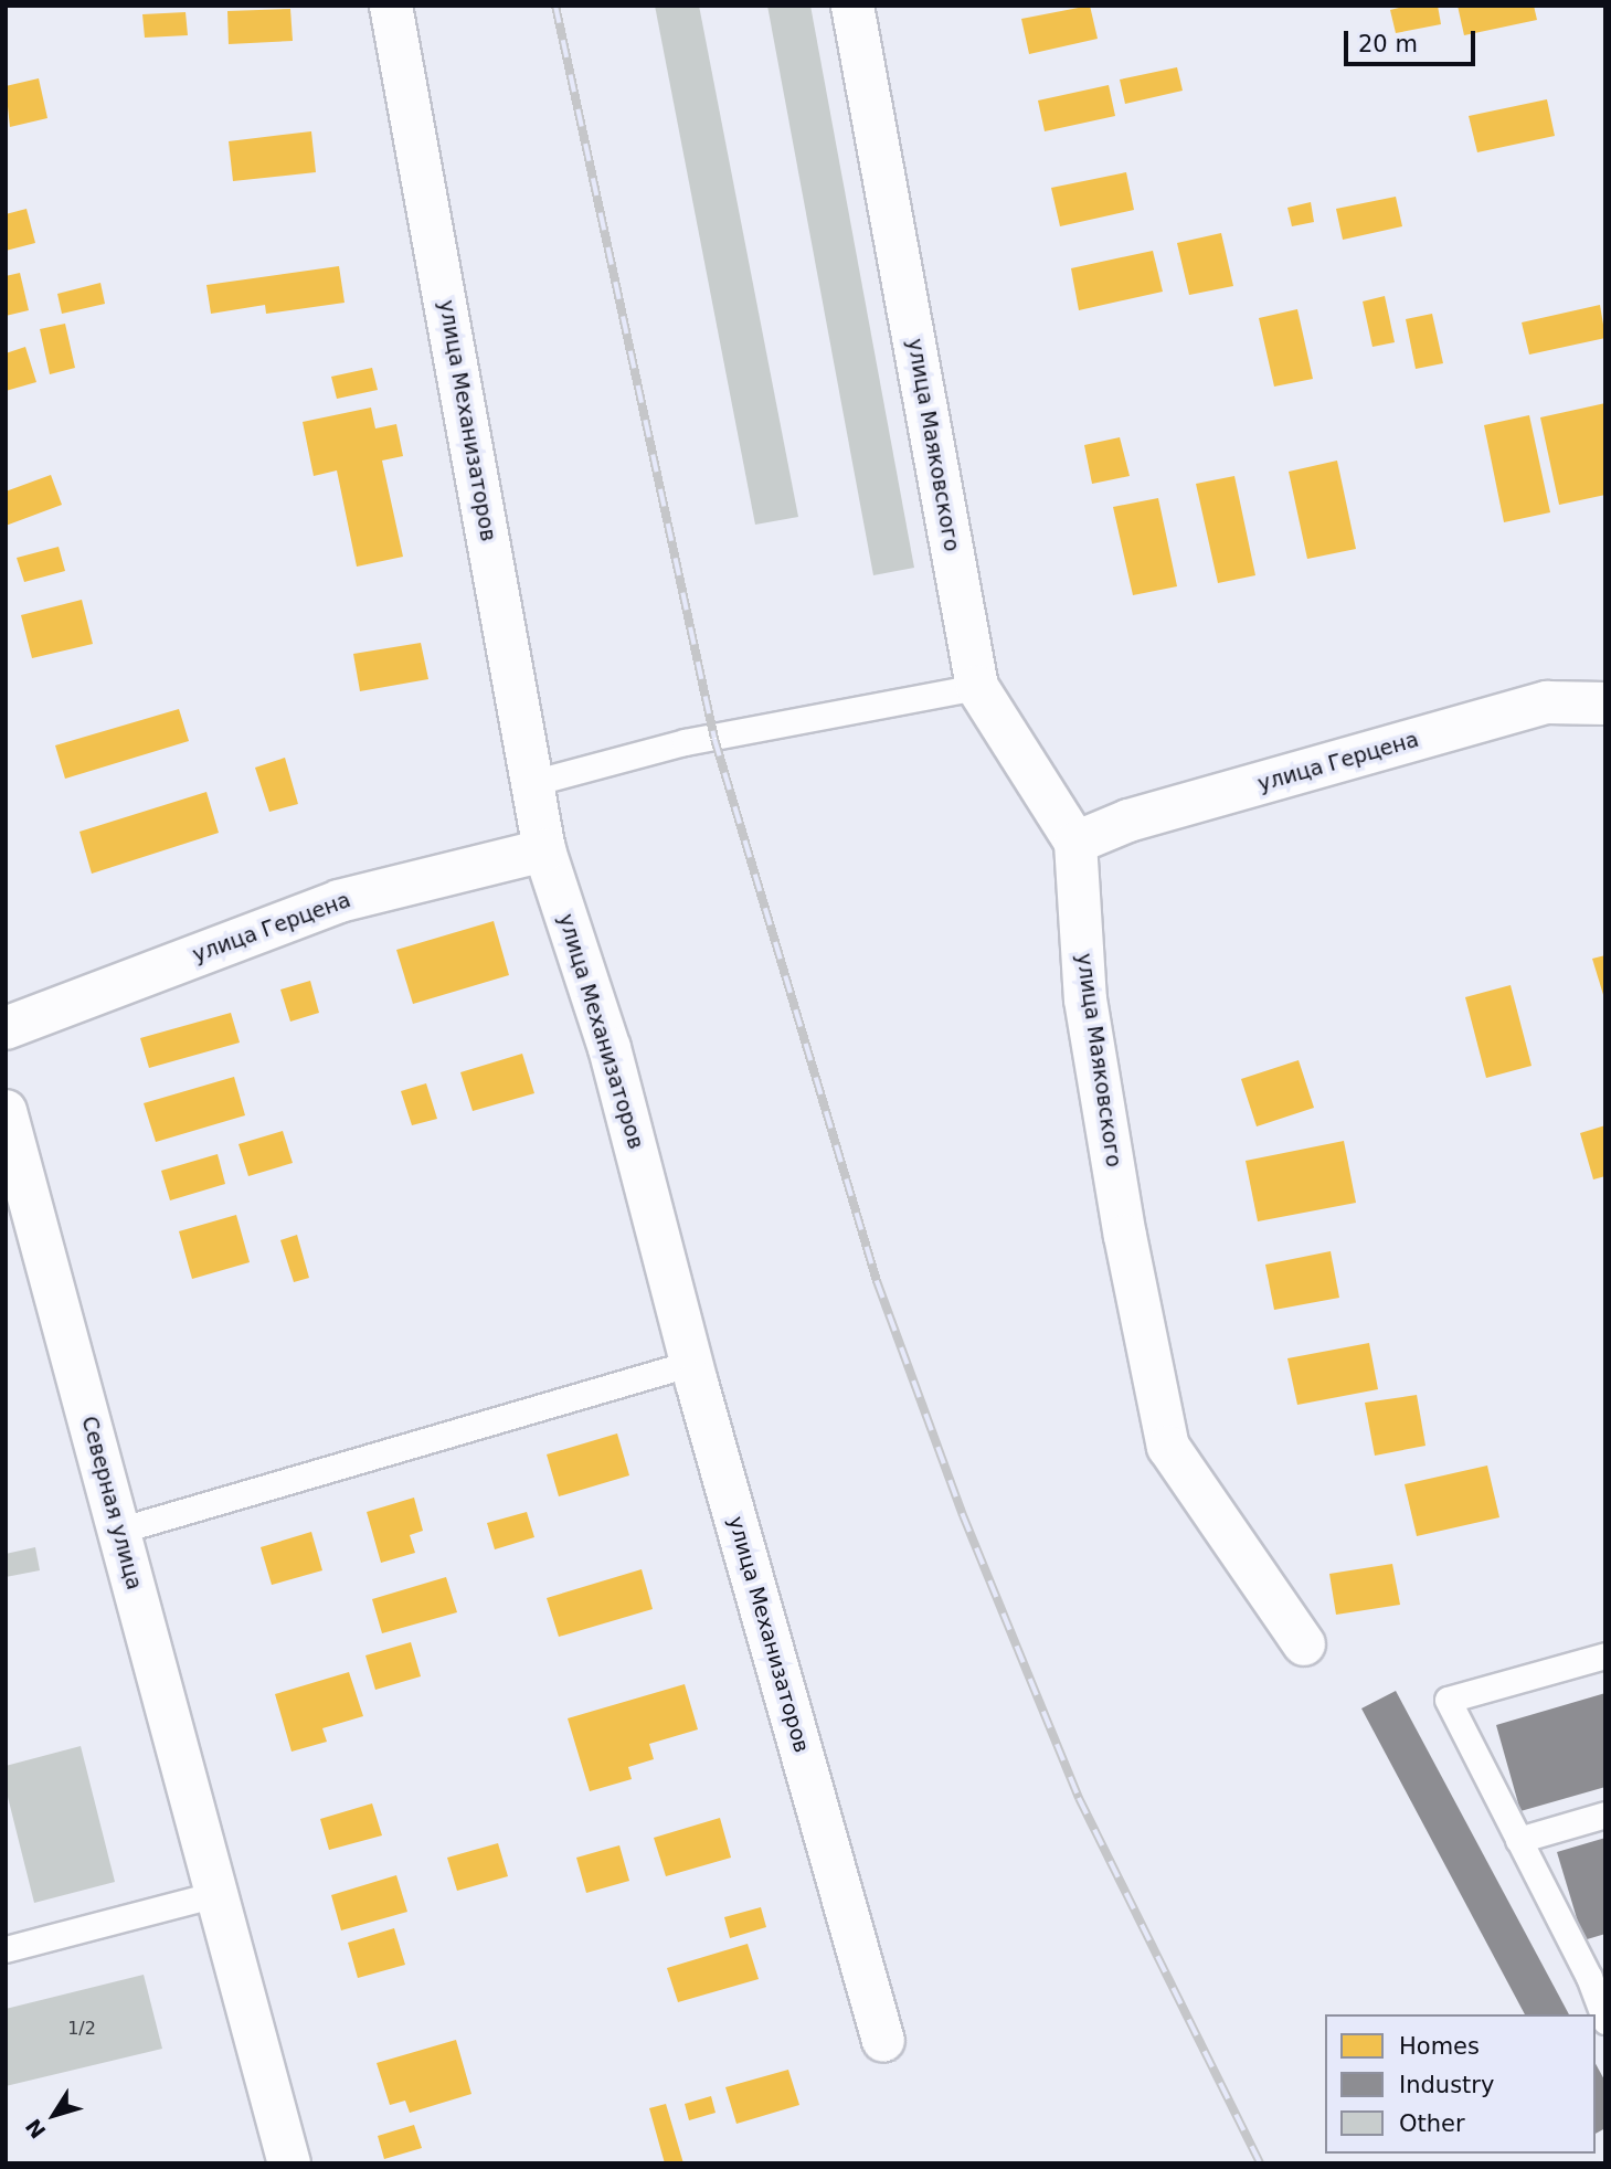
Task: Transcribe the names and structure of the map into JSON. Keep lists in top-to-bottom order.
{
  "streets": {
    "street": [
      "улица Механизаторов",
      "улица Маяковского",
      "улица Герцена",
      "Северная улица"
    ]
  },
  "crossings": [
    ["улица Механизаторов", "улица Герцена"],
    ["улица Маяковского", "улица Герцена"]
  ],
  "house_numbers": ["1/2"],
  "legend": ["Homes", "Industry", "Other"],
  "scale_bar": "20 m",
  "north": "bottom left"
}
